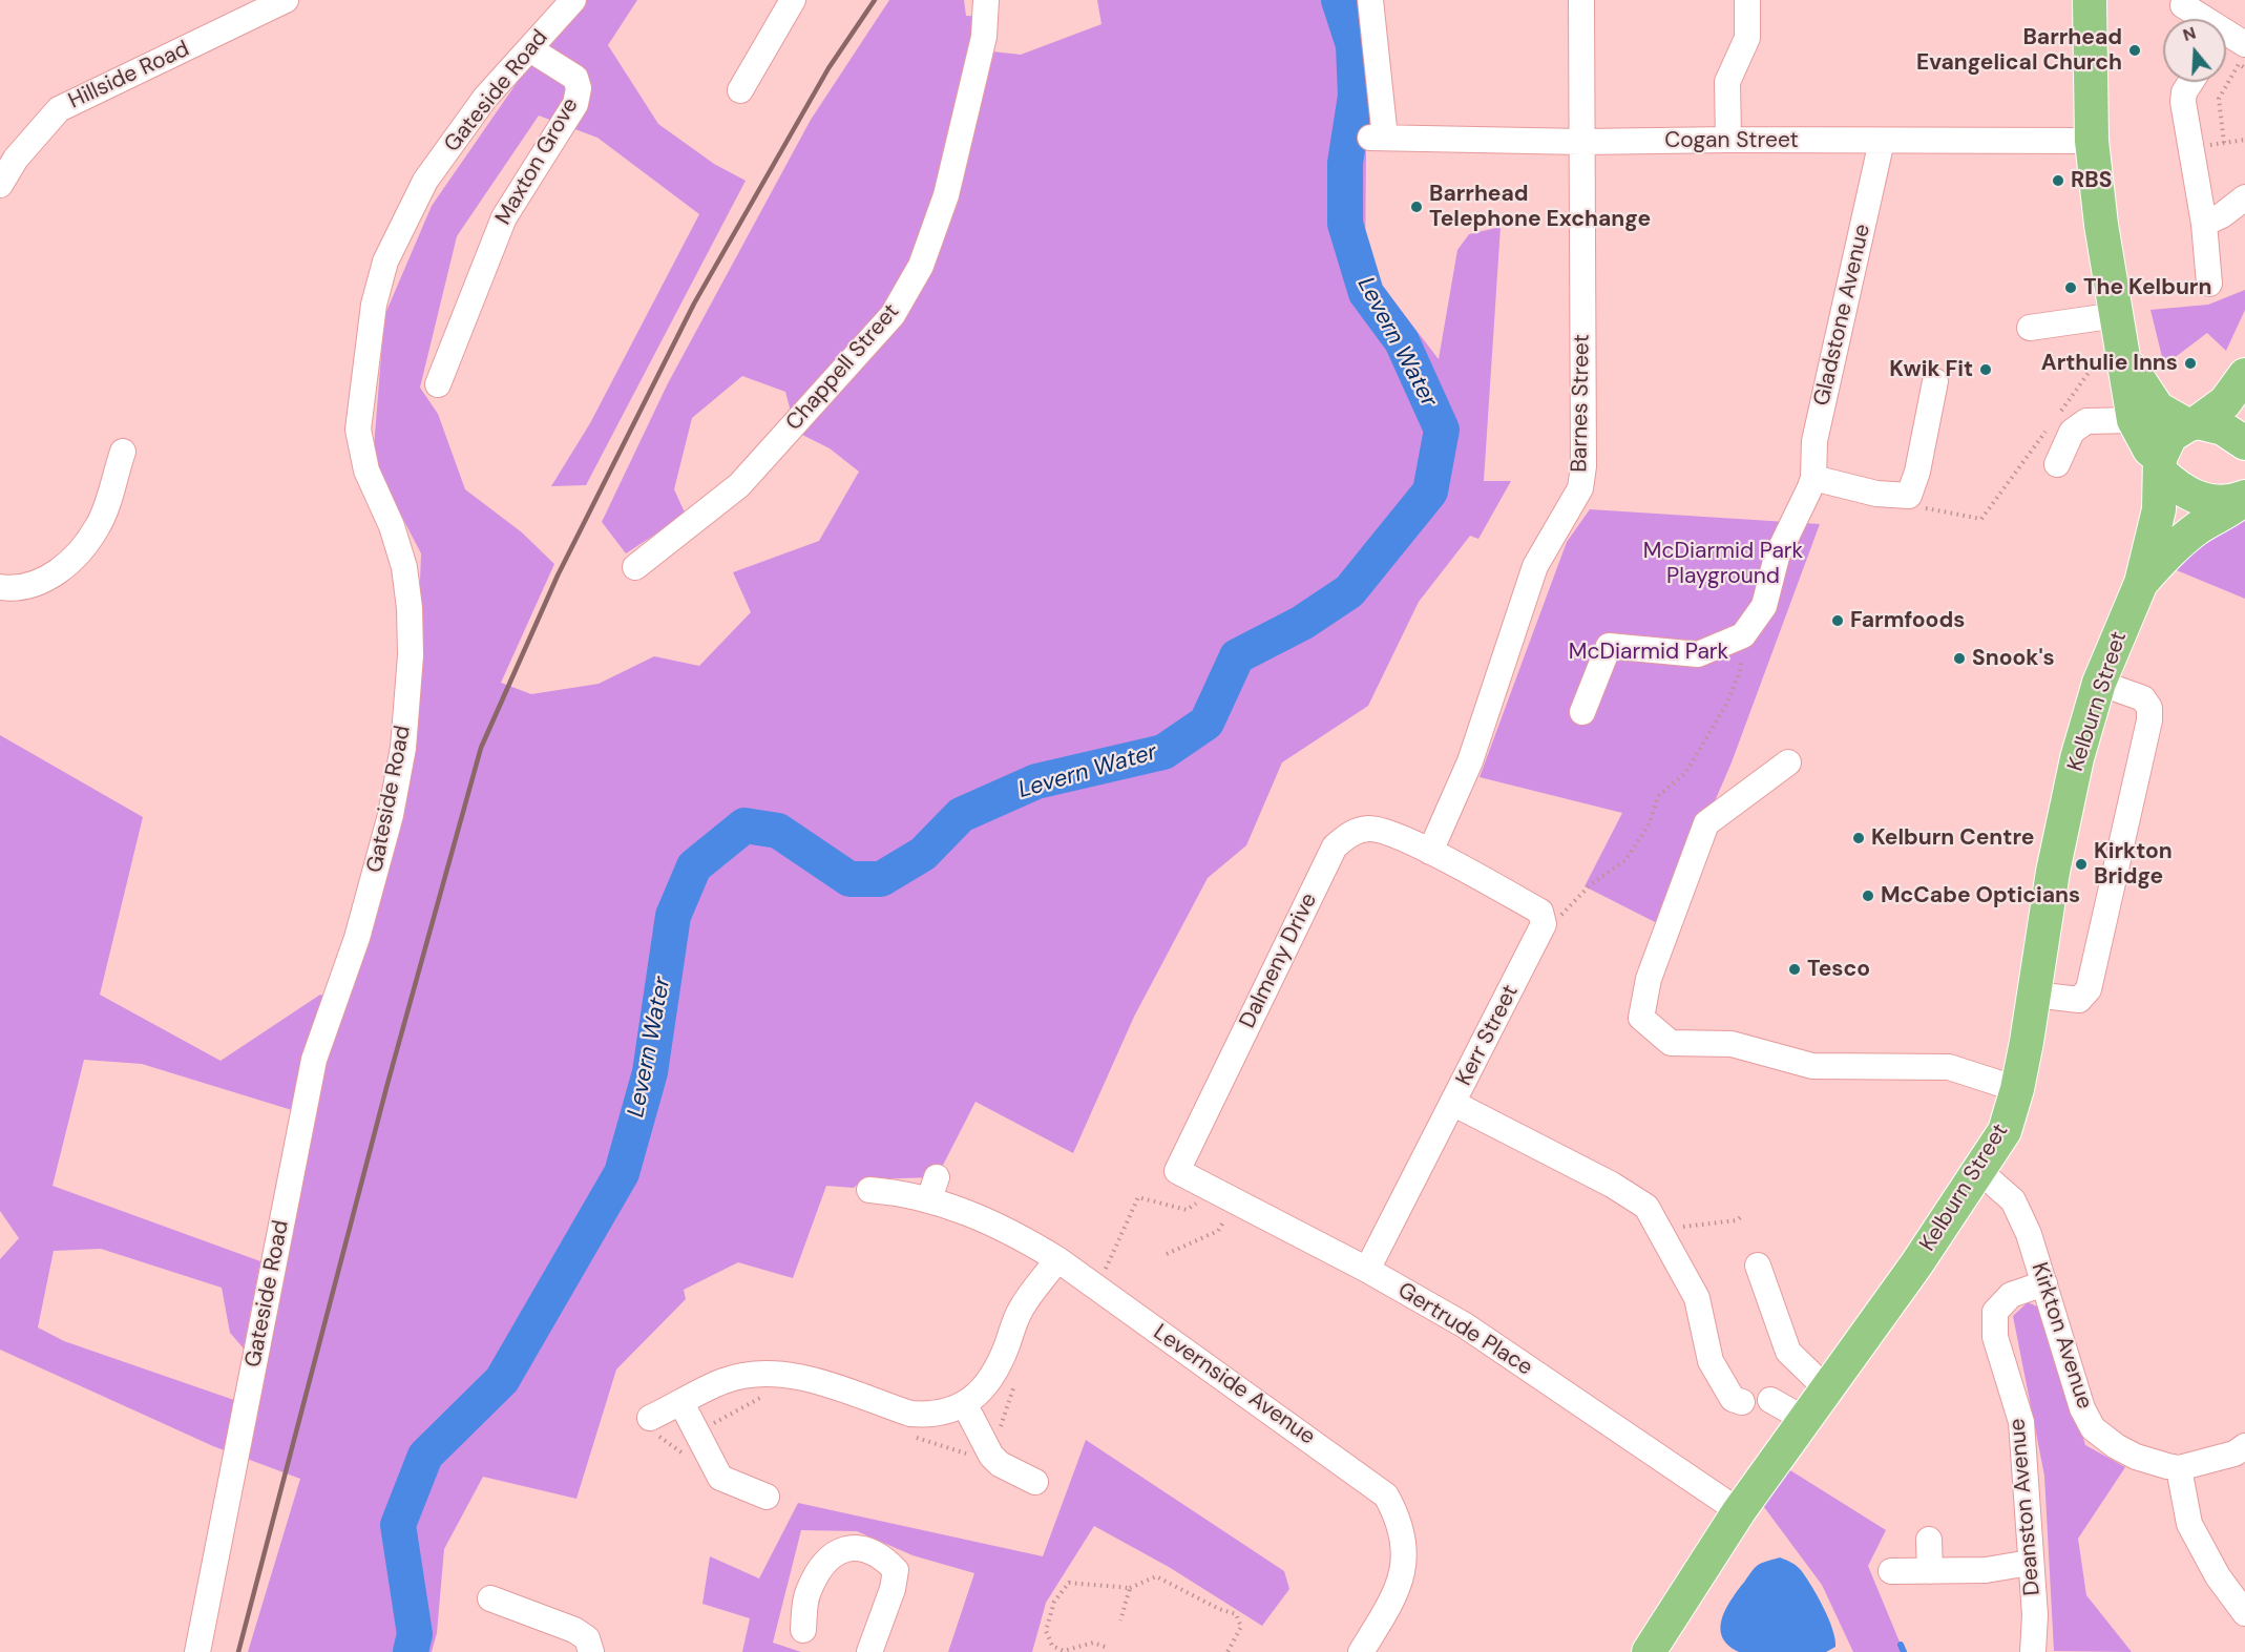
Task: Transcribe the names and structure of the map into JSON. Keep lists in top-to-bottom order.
{
  "streets": {
    "main road": ["Kelburn Street"],
    "street": [
      "Hillside Road",
      "Gateside Road",
      "Cogan Street",
      "Maxton Grove",
      "Gladstone Avenue",
      "Chappell Street",
      "Barnes Street",
      "Dalmeny Drive",
      "Kerr Street",
      "Gertrude Place",
      "Kirkton Avenue",
      "Levernside Avenue",
      "Deanston Avenue"
    ]
  },
  "crossings": [
    ["Gateside Road", "Maxton Grove"],
    ["Cogan Street", "Gladstone Avenue"],
    ["Cogan Street", "Barnes Street"],
    ["Barnes Street", "Dalmeny Drive"],
    ["Kelburn Street", "Gertrude Place"],
    ["Kelburn Street", "Kirkton Avenue"],
    ["Dalmeny Drive", "Gertrude Place"],
    ["Kerr Street", "Gertrude Place"],
    ["Kirkton Avenue", "Deanston Avenue"]
  ],
  "water": ["Levern Water"],
  "parks": ["McDiarmid Park Playground", "McDiarmid Park"],
  "places": [
    "Barrhead Evangelical Church",
    "RBS",
    "Barrhead Telephone Exchange",
    "The Kelburn",
    "Arthulie Inns",
    "Kwik Fit",
    "Farmfoods",
    "Snook's",
    "Kelburn Centre",
    "Kirkton Bridge",
    "McCabe Opticians",
    "Tesco"
  ],
  "north": "top"
}
